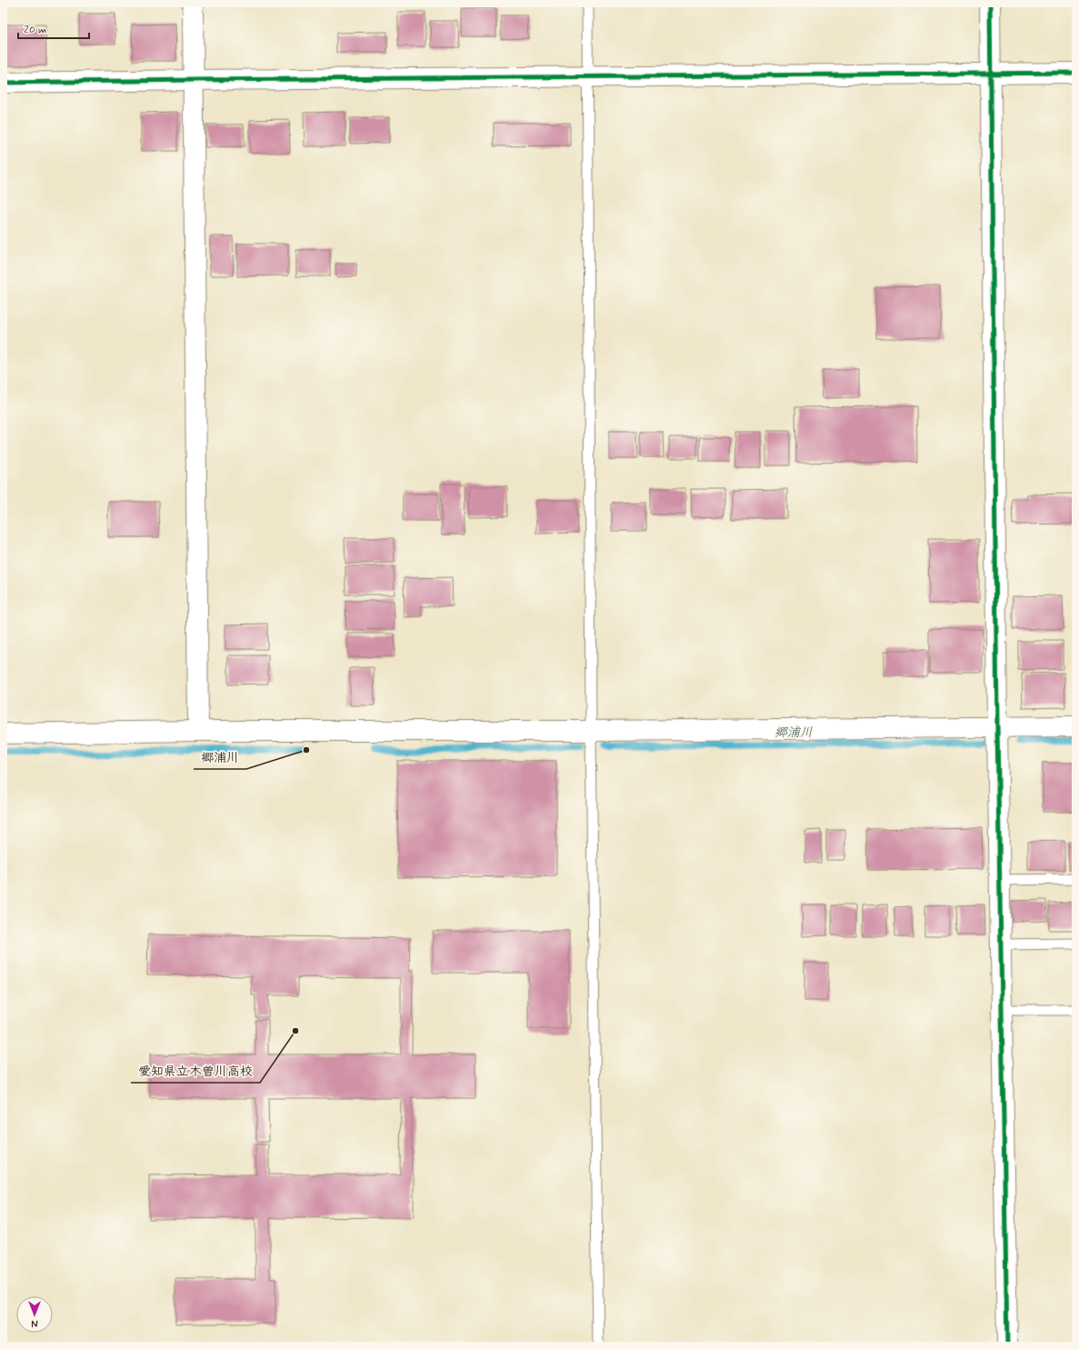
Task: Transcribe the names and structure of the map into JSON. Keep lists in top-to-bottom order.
{
  "water": ["郷浦川"],
  "places": ["郷浦川", "愛知県立木曽川高校"],
  "scale_bar": "20 m",
  "north": "bottom"
}
